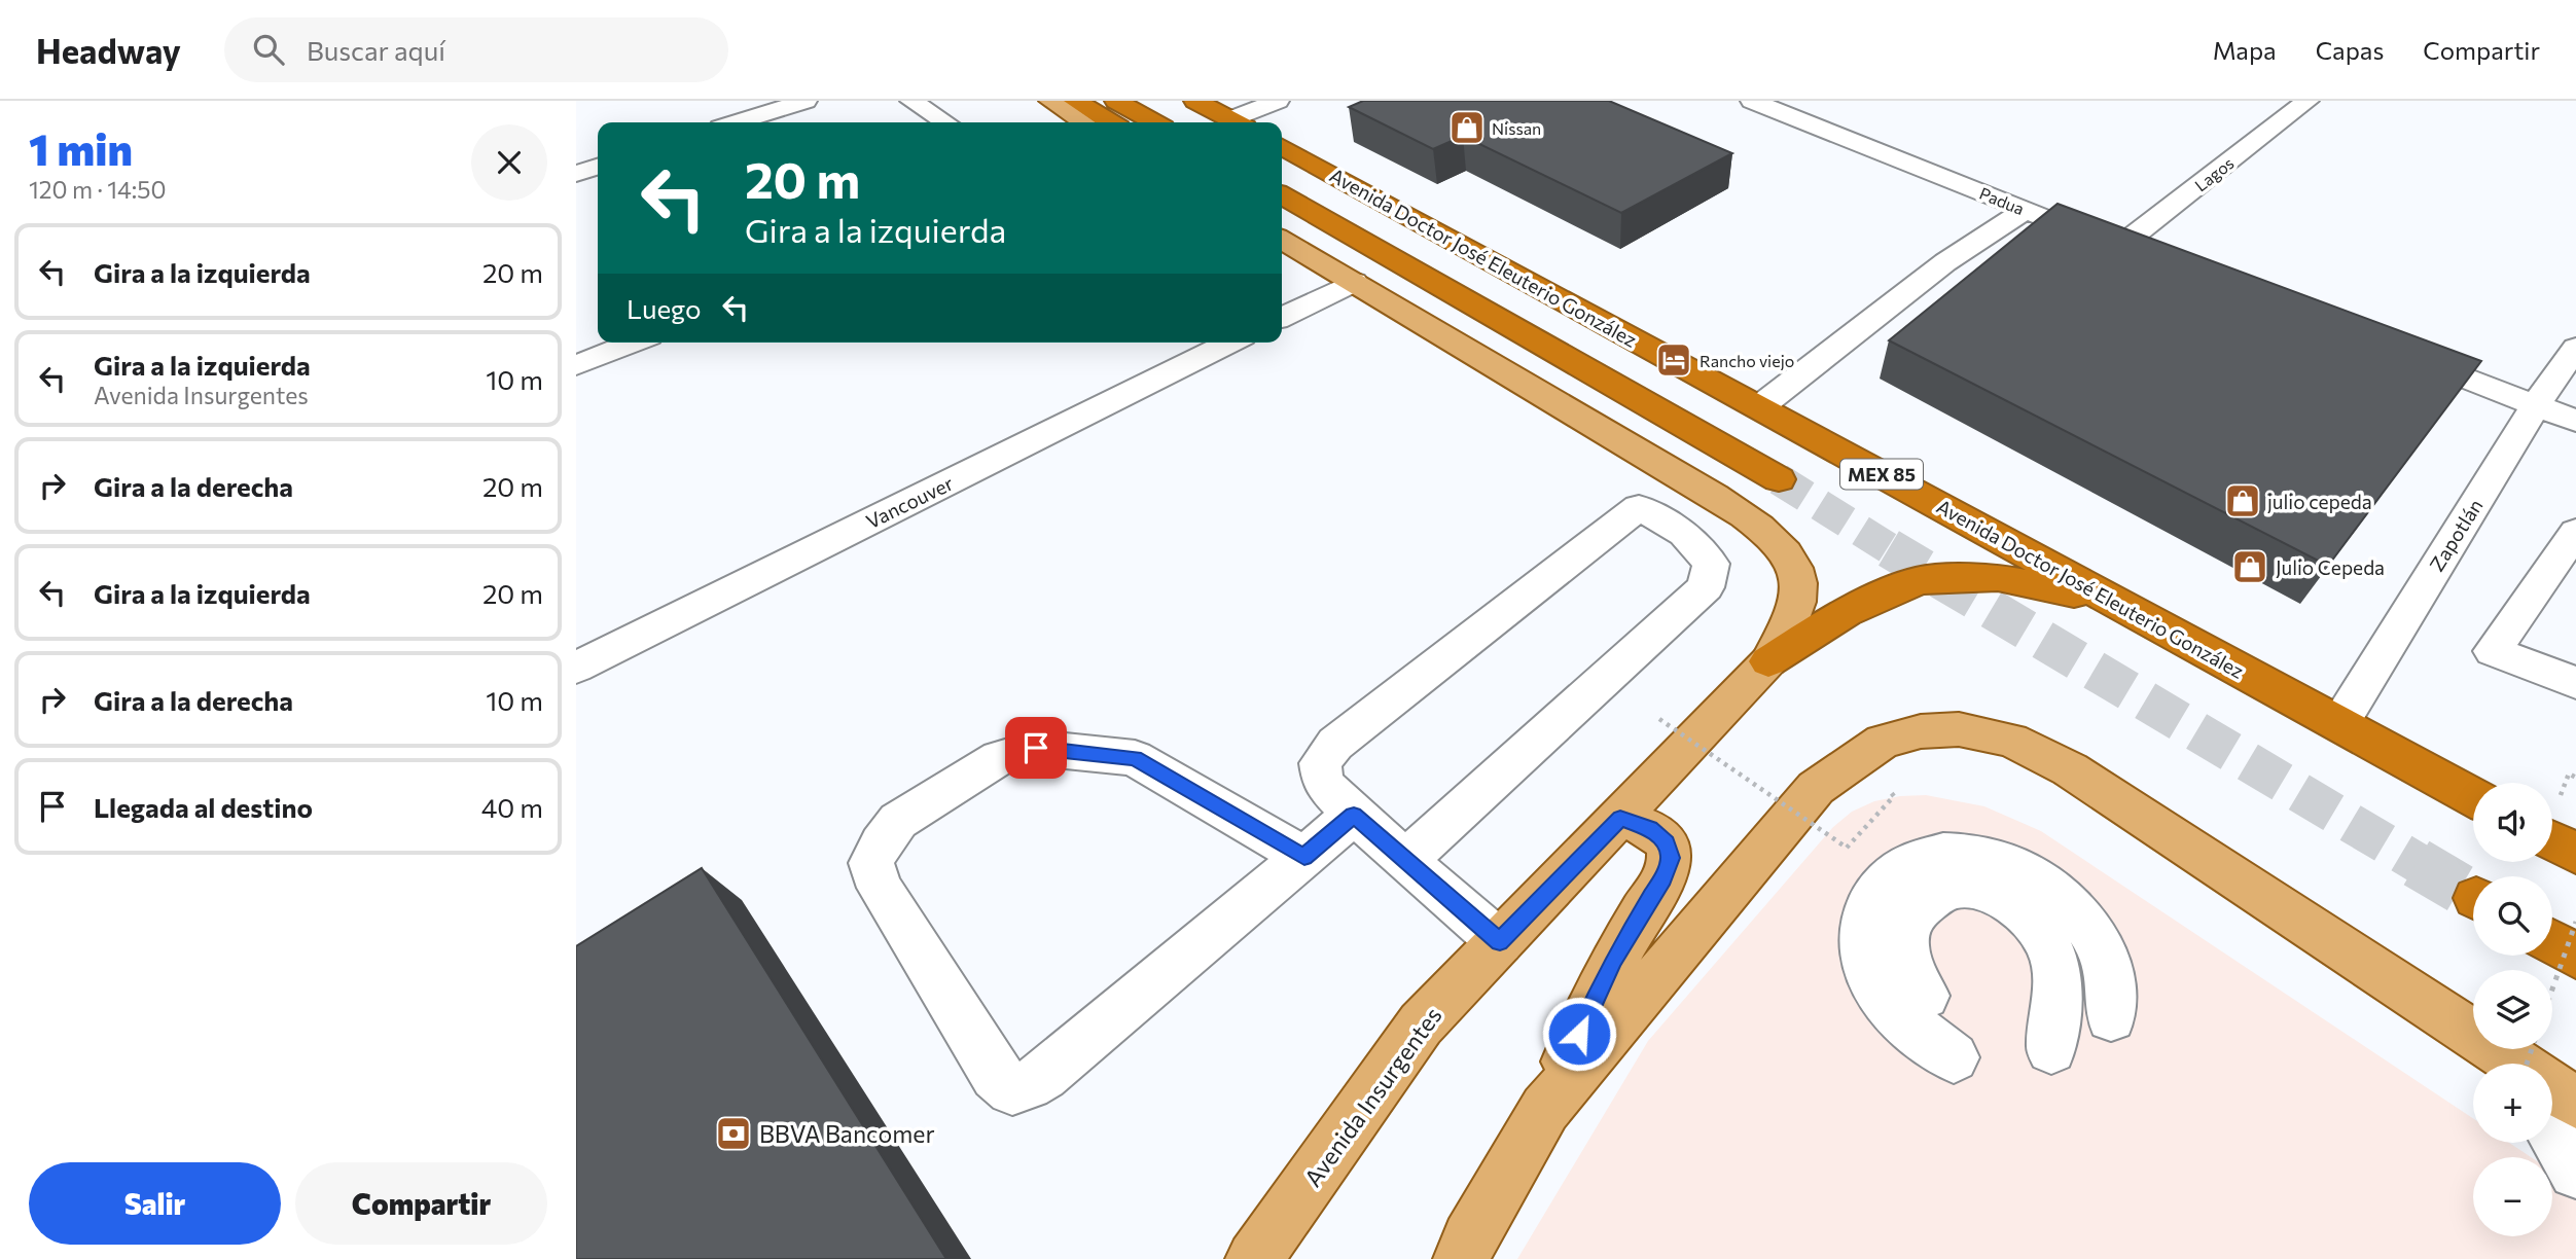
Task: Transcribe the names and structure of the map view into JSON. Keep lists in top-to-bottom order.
{
  "streets": {
    "highway": ["Avenida Doctor José Eleuterio González", "MEX 85"],
    "main road": ["Avenida Insurgentes"],
    "street": [
      "Lagos",
      "Padua",
      "Vancouver",
      "Zapotlán"
    ]
  },
  "crossings": [
    ["Lagos", "Padua"],
    ["Avenida Doctor José Eleuterio González", "Zapotlán"]
  ],
  "places": {
    "shop": ["Nissan", "julio cepeda", "Julio Cepeda"],
    "hotel": ["Rancho viejo"],
    "bank": ["BBVA Bancomer"]
  },
  "page": {
    "header": "Headway",
    "search": "Buscar aquí",
    "nav": ["Mapa", "Capas", "Compartir"],
    "heading": ["1 min", "120 m · 14:50"],
    "turn": ["20 m", "Gira a la izquierda"],
    "list": [
      {
        "name": "Gira a la izquierda",
        "value": "20 m"
      },
      {
        "name": "Gira a la izquierda",
        "note": "Avenida Insurgentes",
        "value": "10 m"
      },
      {
        "name": "Gira a la derecha",
        "value": "20 m"
      },
      {
        "name": "Gira a la izquierda",
        "value": "20 m"
      },
      {
        "name": "Gira a la derecha",
        "value": "10 m"
      },
      {
        "name": "Llegada al destino",
        "value": "40 m"
      }
    ],
    "then": "Luego",
    "map_buttons": ["+", "−"],
    "buttons": ["Salir", "Compartir"]
  }
}
